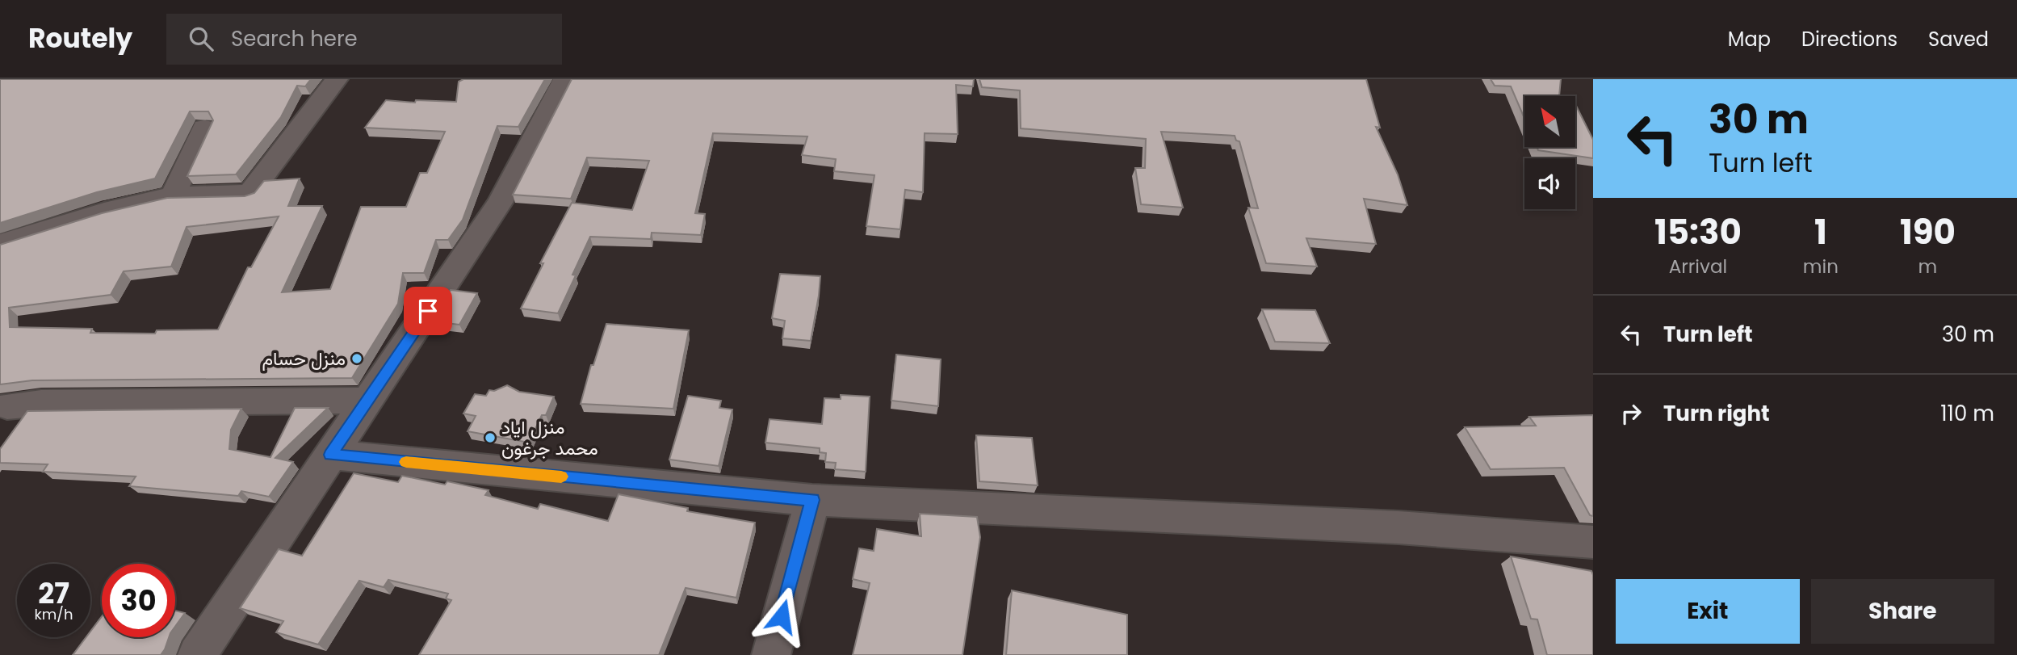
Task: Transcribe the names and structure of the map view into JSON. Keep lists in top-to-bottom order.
{
  "places": ["منزل حسام", "منزل اياد محمد جرغون"],
  "north": "top left",
  "page": {
    "header": "Routely",
    "search": "Search here",
    "nav": ["Map", "Directions", "Saved"],
    "turn": ["30 m", "Turn left"],
    "eta": [
      "15:30",
      "Arrival",
      "1",
      "min",
      "190",
      "m"
    ],
    "list": [
      {
        "name": "Turn left",
        "value": "30 m"
      },
      {
        "name": "Turn right",
        "value": "110 m"
      }
    ],
    "speed": "27 km/h",
    "limit": "30",
    "buttons": ["Exit", "Share"]
  }
}
